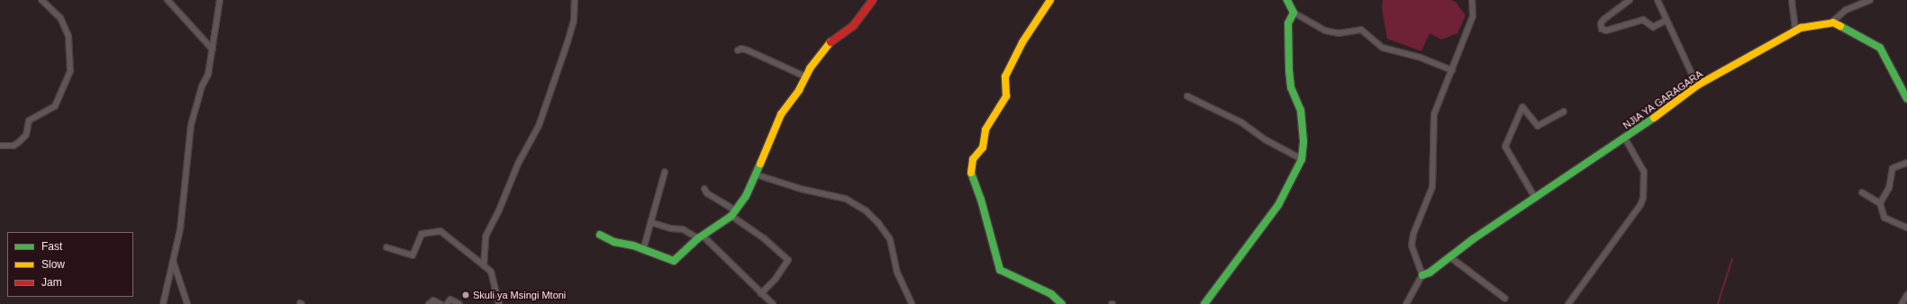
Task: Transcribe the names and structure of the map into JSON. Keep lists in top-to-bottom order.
{
  "streets": {
    "street": ["NJIA YA GARAGARA"]
  },
  "places": ["Skuli ya Msingi Mtoni"],
  "legend": ["Fast", "Slow", "Jam"]
}
